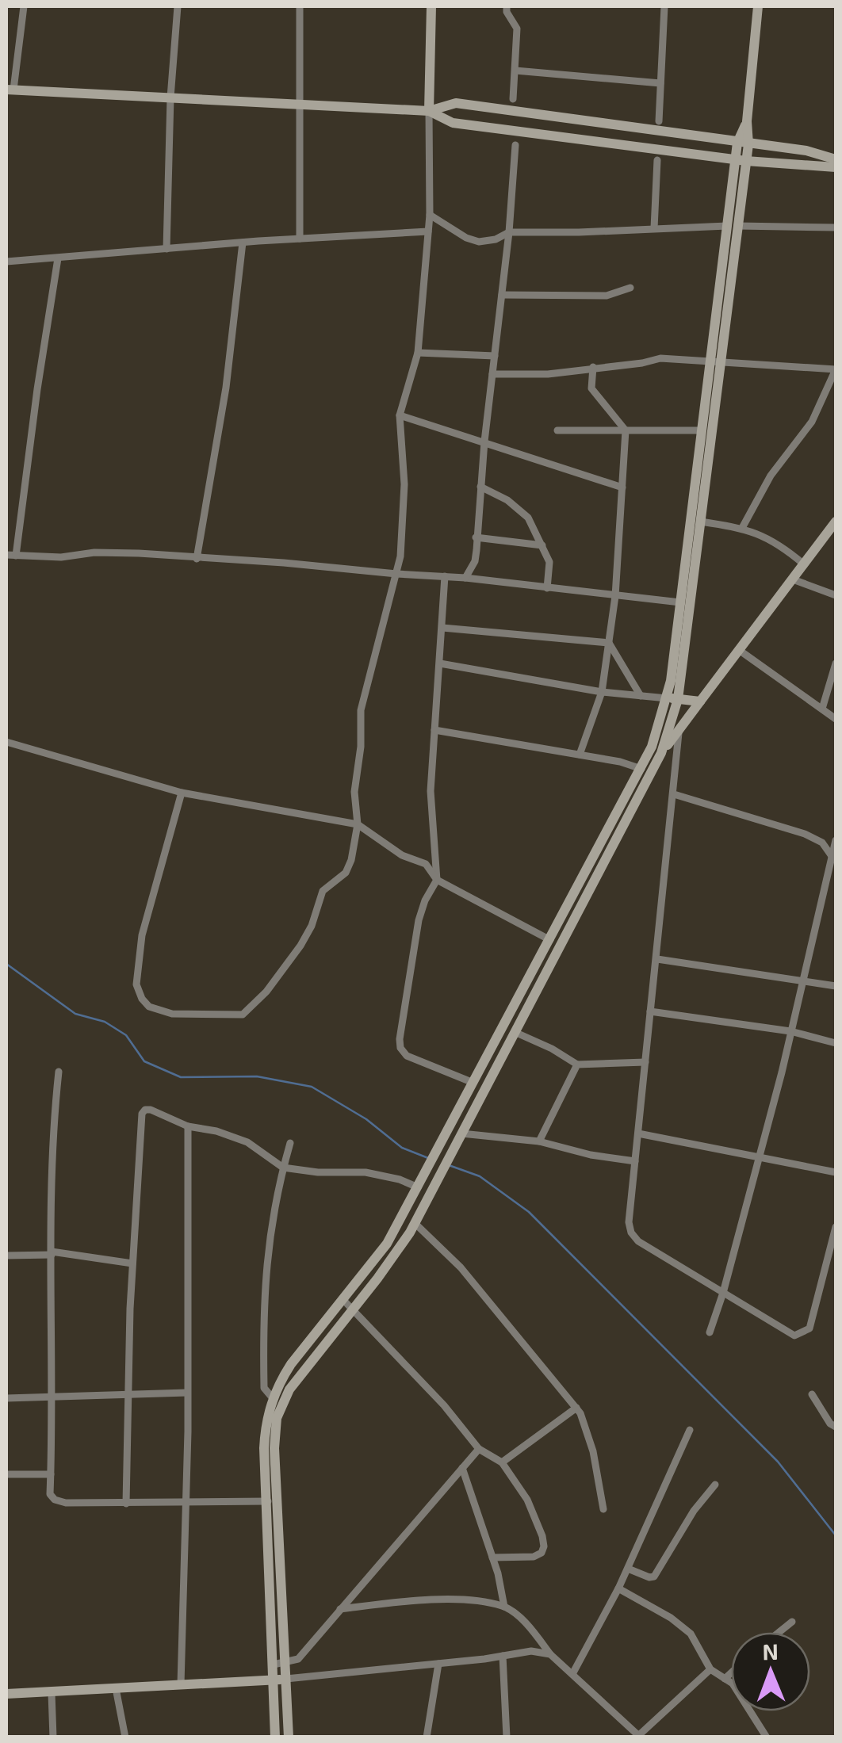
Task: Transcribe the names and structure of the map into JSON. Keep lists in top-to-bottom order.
{
  "north": "top"
}
